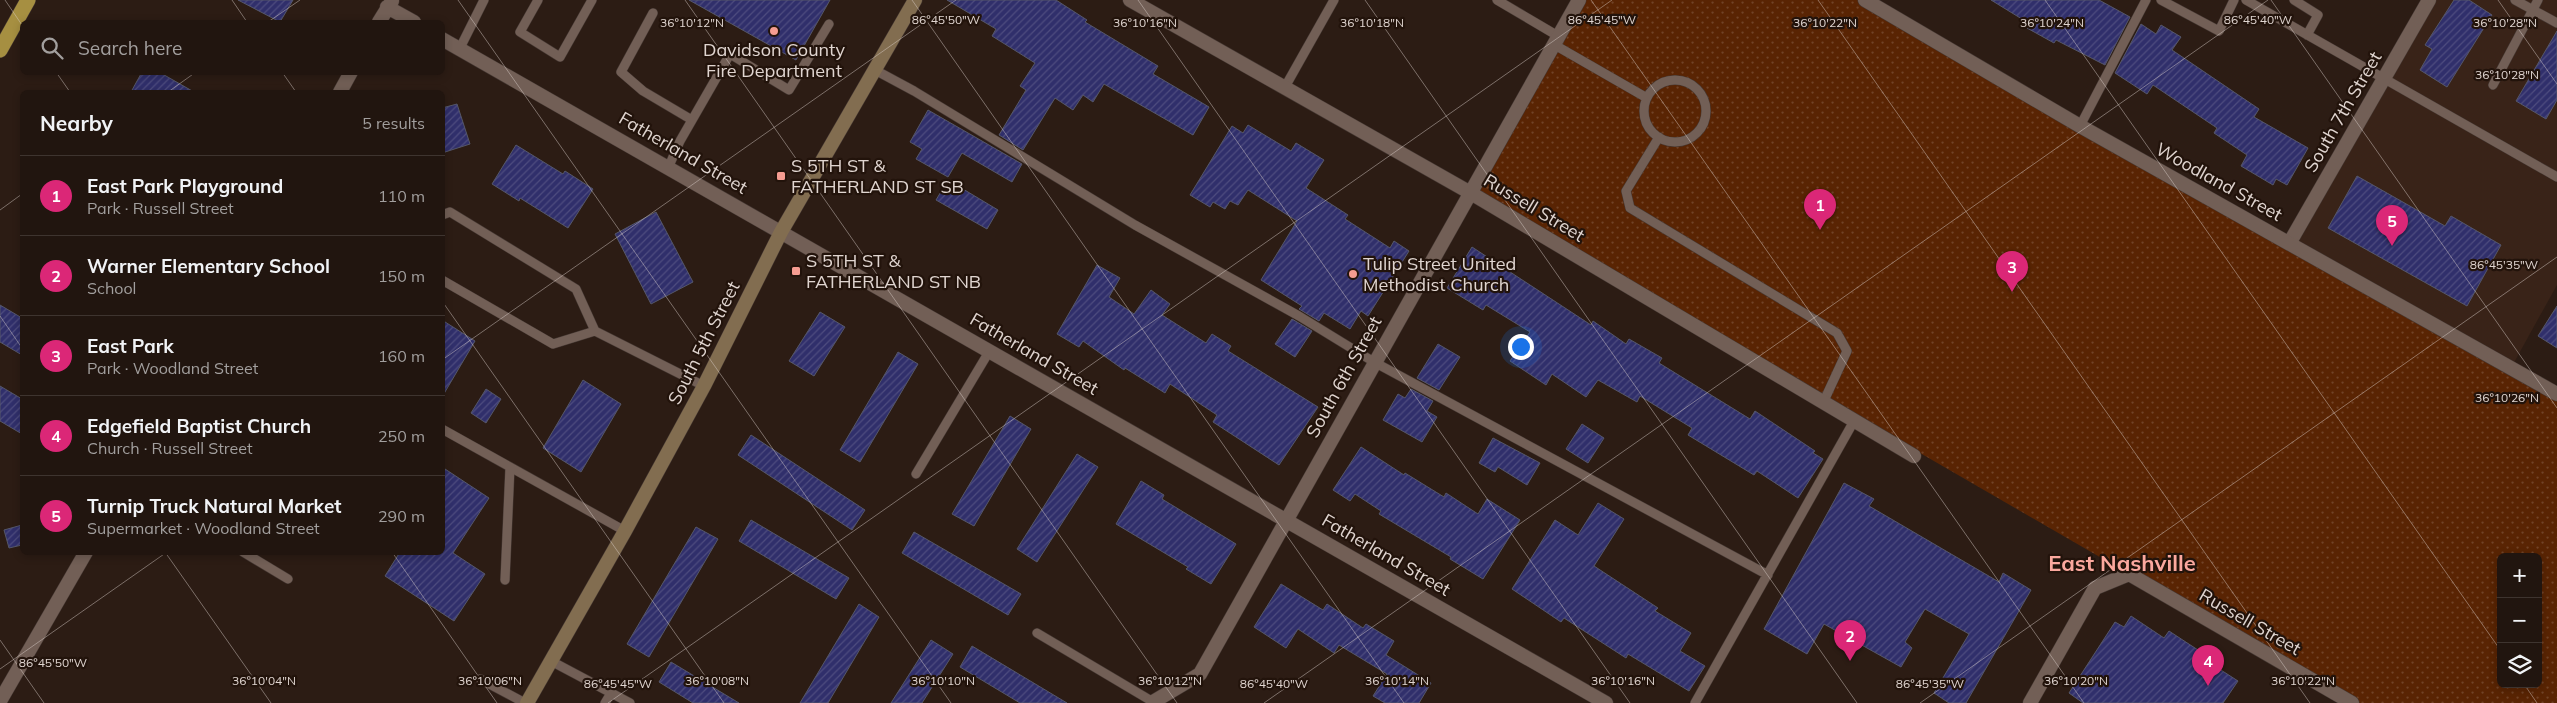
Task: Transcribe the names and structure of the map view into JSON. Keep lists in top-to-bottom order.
{
  "streets": {
    "main road": ["South 5th Street"],
    "street": [
      "South 7th Street",
      "Fatherland Street",
      "Woodland Street",
      "Russell Street",
      "South 6th Street"
    ]
  },
  "crossings": [
    ["South 7th Street", "Woodland Street"],
    ["Fatherland Street", "South 5th Street"],
    ["Fatherland Street", "South 6th Street"],
    ["Russell Street", "South 6th Street"]
  ],
  "districts": ["East Nashville"],
  "places": {
    "other": ["Davidson County Fire Department", "Tulip Street United Methodist Church"],
    "transit": ["S 5TH ST & FATHERLAND ST SB", "S 5TH ST & FATHERLAND ST NB"]
  },
  "page": {
    "search": "Search here",
    "heading": ["Nearby", "5 results"],
    "list": [
      {
        "mark": "1",
        "name": "East Park Playground",
        "note": "Park · Russell Street",
        "value": "110 m"
      },
      {
        "mark": "2",
        "name": "Warner Elementary School",
        "note": "School",
        "value": "150 m"
      },
      {
        "mark": "3",
        "name": "East Park",
        "note": "Park · Woodland Street",
        "value": "160 m"
      },
      {
        "mark": "4",
        "name": "Edgefield Baptist Church",
        "note": "Church · Russell Street",
        "value": "250 m"
      },
      {
        "mark": "5",
        "name": "Turnip Truck Natural Market",
        "note": "Supermarket · Woodland Street",
        "value": "290 m"
      }
    ],
    "pins": [
      "1",
      "5",
      "3",
      "2",
      "4"
    ],
    "map_buttons": ["+", "−"]
  },
  "coordinates": [
    "86°45'50\"W",
    "86°45'45\"W",
    "86°45'40\"W",
    "36°10'28\"N",
    "36°10'12\"N",
    "36°10'16\"N",
    "36°10'18\"N",
    "36°10'24\"N",
    "36°10'22\"N",
    "86°45'35\"W",
    "36°10'26\"N",
    "36°10'04\"N",
    "36°10'06\"N",
    "36°10'08\"N",
    "36°10'10\"N",
    "36°10'14\"N",
    "36°10'20\"N"
  ]
}
